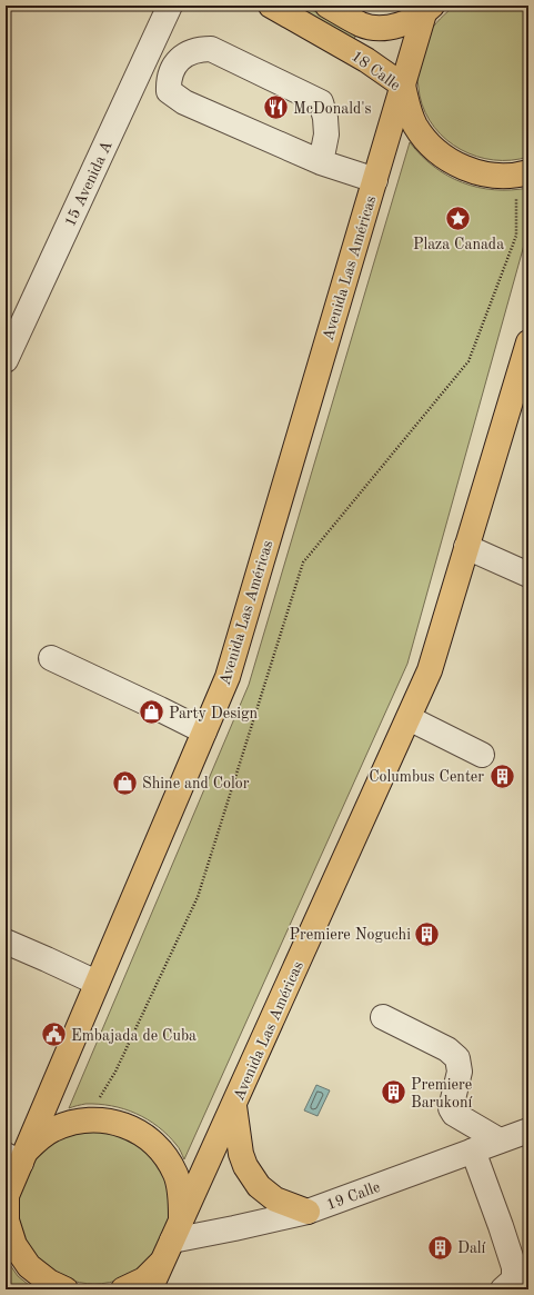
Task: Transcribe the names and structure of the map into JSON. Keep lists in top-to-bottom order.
{
  "streets": {
    "main road": ["18 Calle", "Avenida Las Américas"],
    "street": ["15 Avenida A", "19 Calle"]
  },
  "crossings": [
    ["18 Calle", "Avenida Las Américas"],
    ["Avenida Las Américas", "19 Calle"]
  ],
  "places": {
    "restaurant": ["McDonald's"],
    "place": ["Plaza Canada"],
    "shop": ["Party Design", "Shine and Color"],
    "building": [
      "Columbus Center",
      "Premiere Noguchi",
      "Premiere Barukoní",
      "Dalí"
    ],
    "public building": ["Embajada de Cuba"]
  }
}
